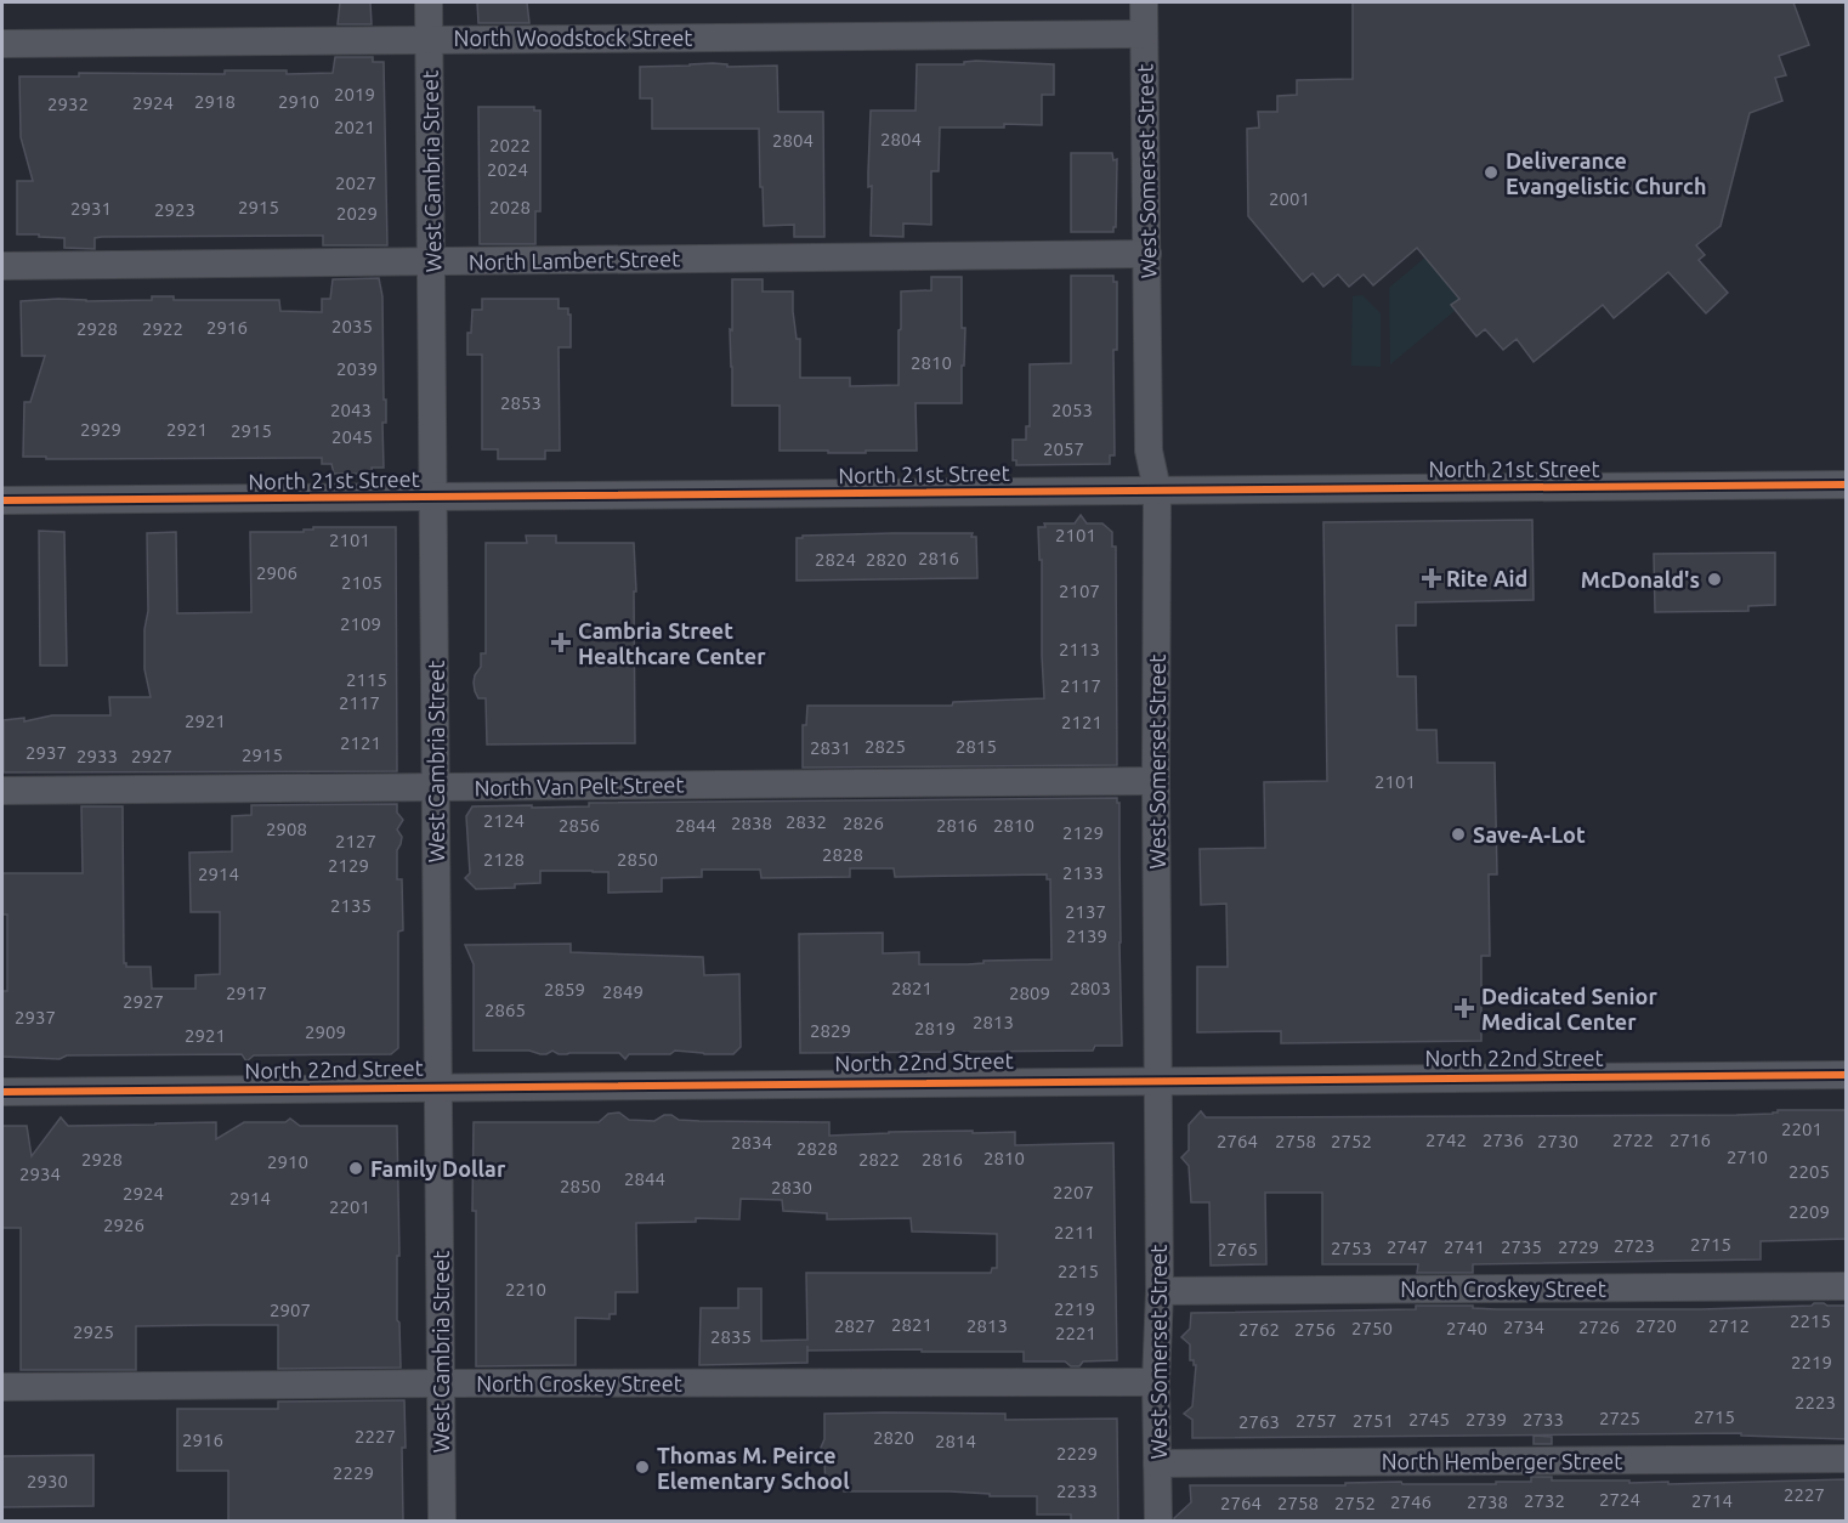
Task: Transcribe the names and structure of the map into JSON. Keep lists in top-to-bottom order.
{
  "streets": {
    "street": [
      "North Woodstock Street",
      "West Cambria Street",
      "West Somerset Street",
      "North Lambert Street",
      "North 21st Street",
      "North Van Pelt Street",
      "North 22nd Street",
      "North Croskey Street",
      "North Hemberger Street"
    ]
  },
  "crossings": [
    ["North Woodstock Street", "West Cambria Street"],
    ["North Woodstock Street", "West Somerset Street"],
    ["West Cambria Street", "North Lambert Street"],
    ["West Cambria Street", "North 21st Street"],
    ["West Cambria Street", "North Van Pelt Street"],
    ["West Cambria Street", "North 22nd Street"],
    ["West Cambria Street", "North Croskey Street"],
    ["West Somerset Street", "North Lambert Street"],
    ["West Somerset Street", "North 21st Street"],
    ["West Somerset Street", "North Van Pelt Street"],
    ["West Somerset Street", "North 22nd Street"],
    ["West Somerset Street", "North Croskey Street"],
    ["West Somerset Street", "North Hemberger Street"]
  ],
  "places": {
    "other": [
      "Deliverance Evangelistic Church",
      "McDonald's",
      "Save-A-Lot",
      "Family Dollar",
      "Thomas M. Peirce Elementary School"
    ],
    "health": ["Rite Aid", "Cambria Street Healthcare Center", "Dedicated Senior Medical Center"]
  },
  "house_numbers": [
    "2019",
    "2918",
    "2910",
    "2924",
    "2932",
    "2021",
    "2804",
    "2804",
    "2022",
    "2024",
    "2027",
    "2001",
    "2915",
    "2028",
    "2931",
    "2923",
    "2029",
    "2035",
    "2916",
    "2928",
    "2922",
    "2810",
    "2039",
    "2853",
    "2043",
    "2053",
    "2929",
    "2921",
    "2915",
    "2045",
    "2057",
    "2101",
    "2101",
    "2816",
    "2824",
    "2820",
    "2906",
    "2105",
    "2107",
    "2109",
    "2113",
    "2115",
    "2117",
    "2117",
    "2921",
    "2121",
    "2121",
    "2825",
    "2815",
    "2831",
    "2937",
    "2915",
    "2933",
    "2927",
    "2101",
    "2124",
    "2832",
    "2838",
    "2826",
    "2856",
    "2844",
    "2816",
    "2810",
    "2908",
    "2129",
    "2127",
    "2828",
    "2128",
    "2850",
    "2129",
    "2133",
    "2914",
    "2135",
    "2137",
    "2139",
    "2821",
    "2803",
    "2859",
    "2849",
    "2917",
    "2809",
    "2927",
    "2865",
    "2937",
    "2813",
    "2819",
    "2829",
    "2909",
    "2921",
    "2201",
    "2742",
    "2736",
    "2722",
    "2716",
    "2764",
    "2758",
    "2752",
    "2730",
    "2834",
    "2828",
    "2710",
    "2810",
    "2928",
    "2822",
    "2816",
    "2910",
    "2205",
    "2934",
    "2844",
    "2850",
    "2830",
    "2207",
    "2924",
    "2914",
    "2201",
    "2209",
    "2926",
    "2211",
    "2715",
    "2723",
    "2747",
    "2741",
    "2735",
    "2729",
    "2753",
    "2765",
    "2215",
    "2210",
    "2219",
    "2907",
    "2215",
    "2821",
    "2827",
    "2813",
    "2720",
    "2712",
    "2734",
    "2726",
    "2750",
    "2740",
    "2762",
    "2756",
    "2925",
    "2221",
    "2835",
    "2219",
    "2223",
    "2715",
    "2725",
    "2745",
    "2739",
    "2733",
    "2757",
    "2751",
    "2763",
    "2227",
    "2820",
    "2916",
    "2814",
    "2229",
    "2229",
    "2930",
    "2233",
    "2227",
    "2724",
    "2732",
    "2714",
    "2746",
    "2738",
    "2764",
    "2758",
    "2752"
  ]
}
